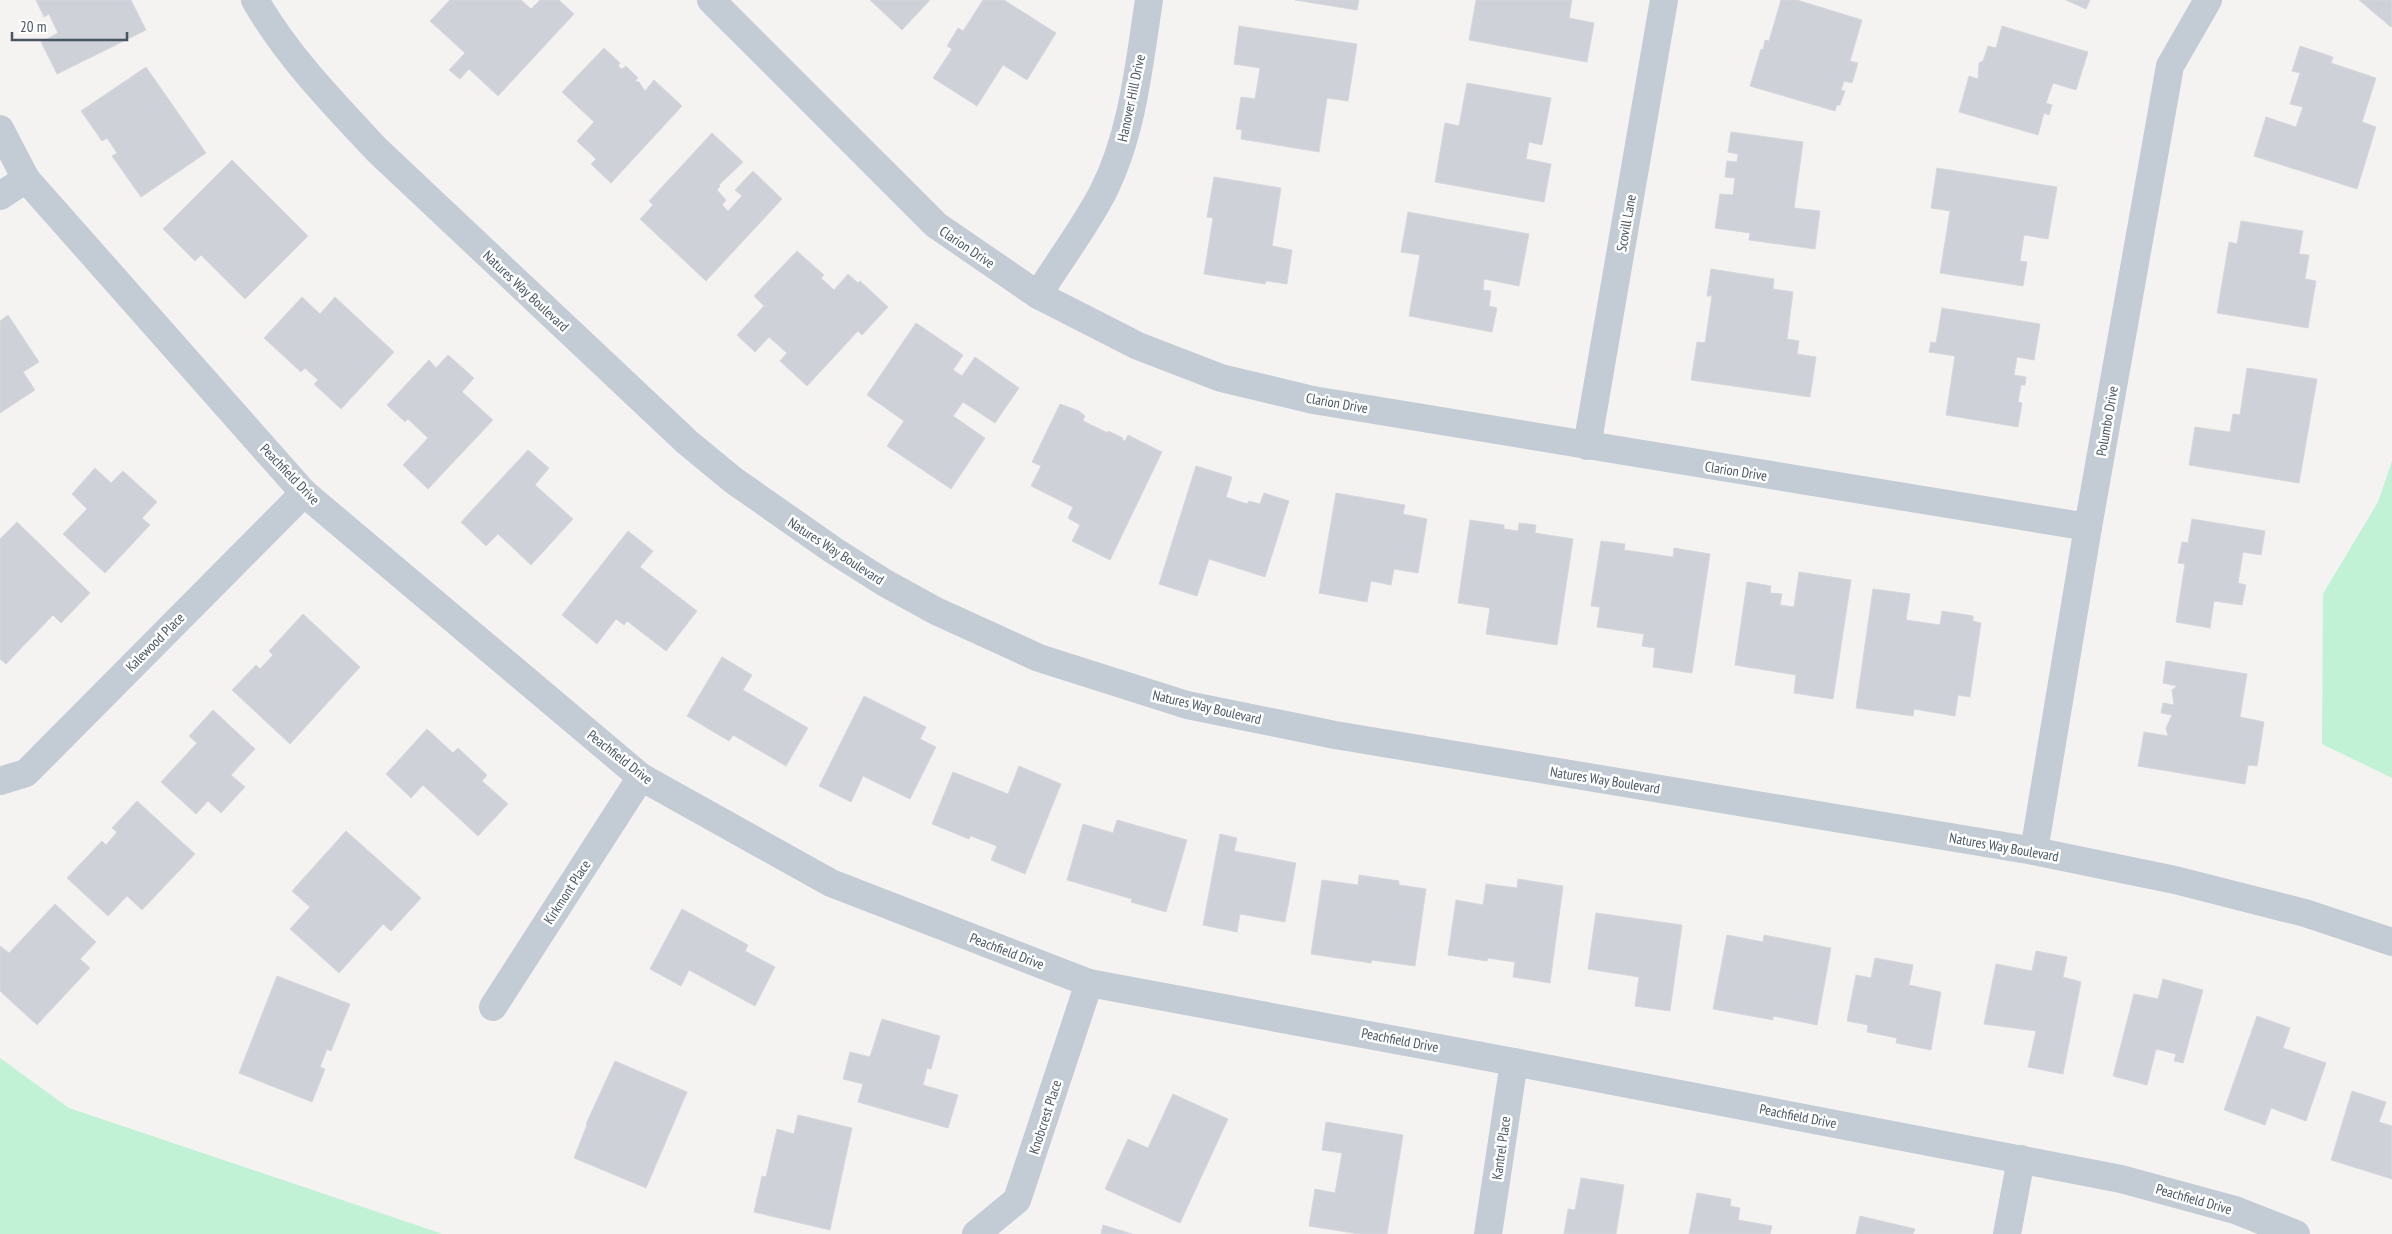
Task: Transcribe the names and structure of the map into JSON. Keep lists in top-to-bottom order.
{
  "streets": {
    "street": [
      "Hanover Hill Drive",
      "Scovill Lane",
      "Clarion Drive",
      "Natures Way Boulevard",
      "Polumbo Drive",
      "Peachfield Drive",
      "Kalewood Place",
      "Kirkmont Place",
      "Knobcrest Place",
      "Kantrel Place"
    ]
  },
  "crossings": [
    ["Hanover Hill Drive", "Clarion Drive"],
    ["Scovill Lane", "Clarion Drive"],
    ["Clarion Drive", "Polumbo Drive"],
    ["Natures Way Boulevard", "Polumbo Drive"],
    ["Peachfield Drive", "Kalewood Place"],
    ["Peachfield Drive", "Kirkmont Place"],
    ["Peachfield Drive", "Knobcrest Place"],
    ["Peachfield Drive", "Kantrel Place"]
  ],
  "scale_bar": "20 m"
}
